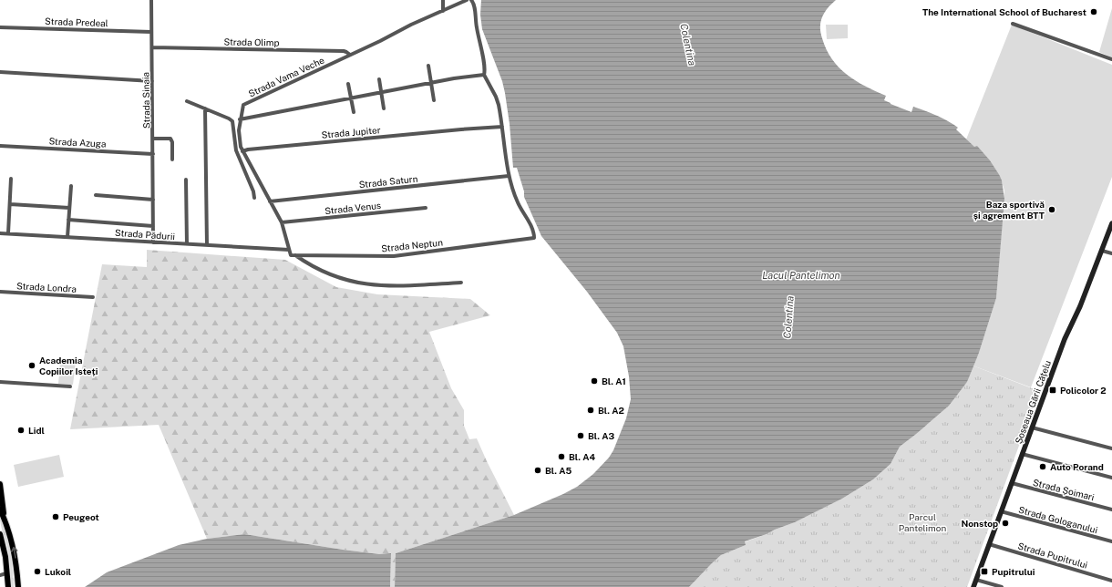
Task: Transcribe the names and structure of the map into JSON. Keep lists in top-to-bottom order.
{
  "streets": {
    "main road": ["Șoseaua Gării Cățelu"],
    "street": [
      "Strada Predeal",
      "Strada Olimp",
      "Strada Vama Veche",
      "Strada Sinaia",
      "Strada Jupiter",
      "Strada Azuga",
      "Strada Saturn",
      "Strada Venus",
      "Strada Pădurii",
      "Strada Neptun",
      "Strada Londra",
      "Strada Șoimari",
      "Strada Gologanului",
      "Strada Pupitrului"
    ]
  },
  "crossings": [
    ["Strada Predeal", "Strada Sinaia"],
    ["Strada Olimp", "Strada Vama Veche"],
    ["Strada Olimp", "Strada Sinaia"],
    ["Strada Vama Veche", "Strada Jupiter"],
    ["Strada Vama Veche", "Strada Saturn"],
    ["Strada Vama Veche", "Strada Venus"],
    ["Strada Vama Veche", "Strada Pădurii"],
    ["Strada Vama Veche", "Strada Neptun"],
    ["Strada Sinaia", "Strada Azuga"],
    ["Strada Sinaia", "Strada Pădurii"],
    ["Strada Saturn", "Strada Neptun"],
    ["Șoseaua Gării Cățelu", "Strada Șoimari"],
    ["Șoseaua Gării Cățelu", "Strada Gologanului"],
    ["Șoseaua Gării Cățelu", "Strada Pupitrului"]
  ],
  "water": ["Colentina", "Lacul Pantelimon"],
  "parks": ["Parcul Pantelimon"],
  "places": {
    "other": [
      "The International School of Bucharest",
      "Baza sportivă și agrement BTT",
      "Academia Copiilor Isteți",
      "Bl. A1",
      "Bl. A2",
      "Lidl",
      "Bl. A3",
      "Bl. A4",
      "Auto Porand",
      "Bl. A5",
      "Peugeot",
      "Nonstop",
      "Lukoil"
    ],
    "transit": ["Policolor 2", "Pupitrului"]
  }
}
